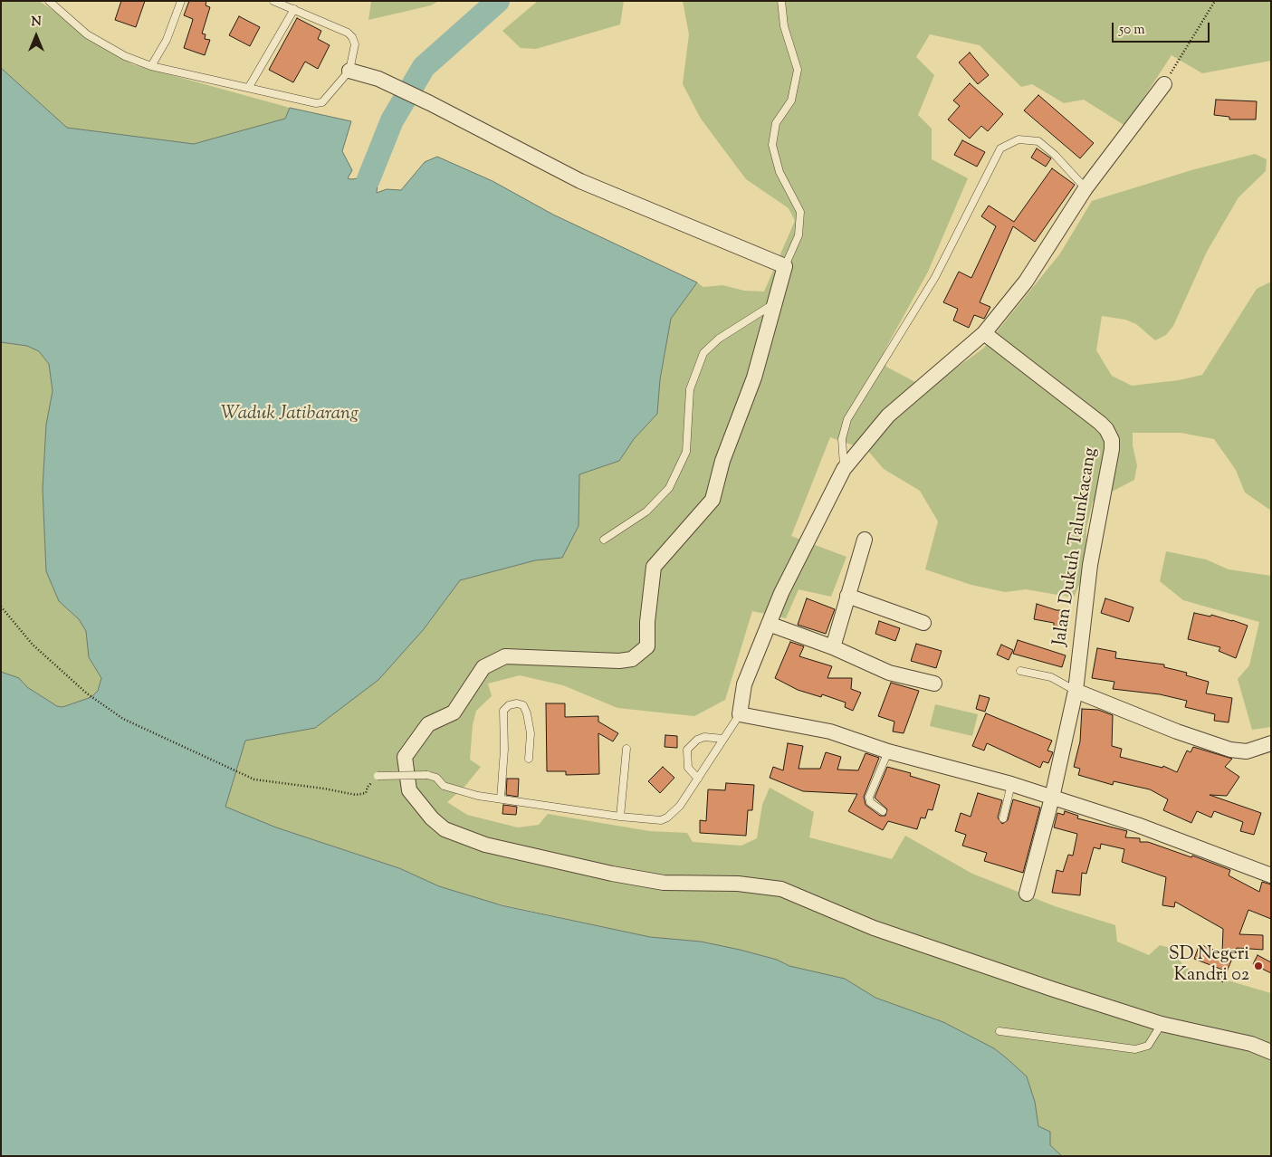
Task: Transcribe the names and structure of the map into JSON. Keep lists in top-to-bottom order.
{
  "streets": {
    "street": ["Jalan Dukuh Talunkacang"]
  },
  "water": ["Waduk Jatibarang"],
  "places": ["SD Negeri Kandri 02"],
  "scale_bar": "50 m",
  "north": "top"
}
